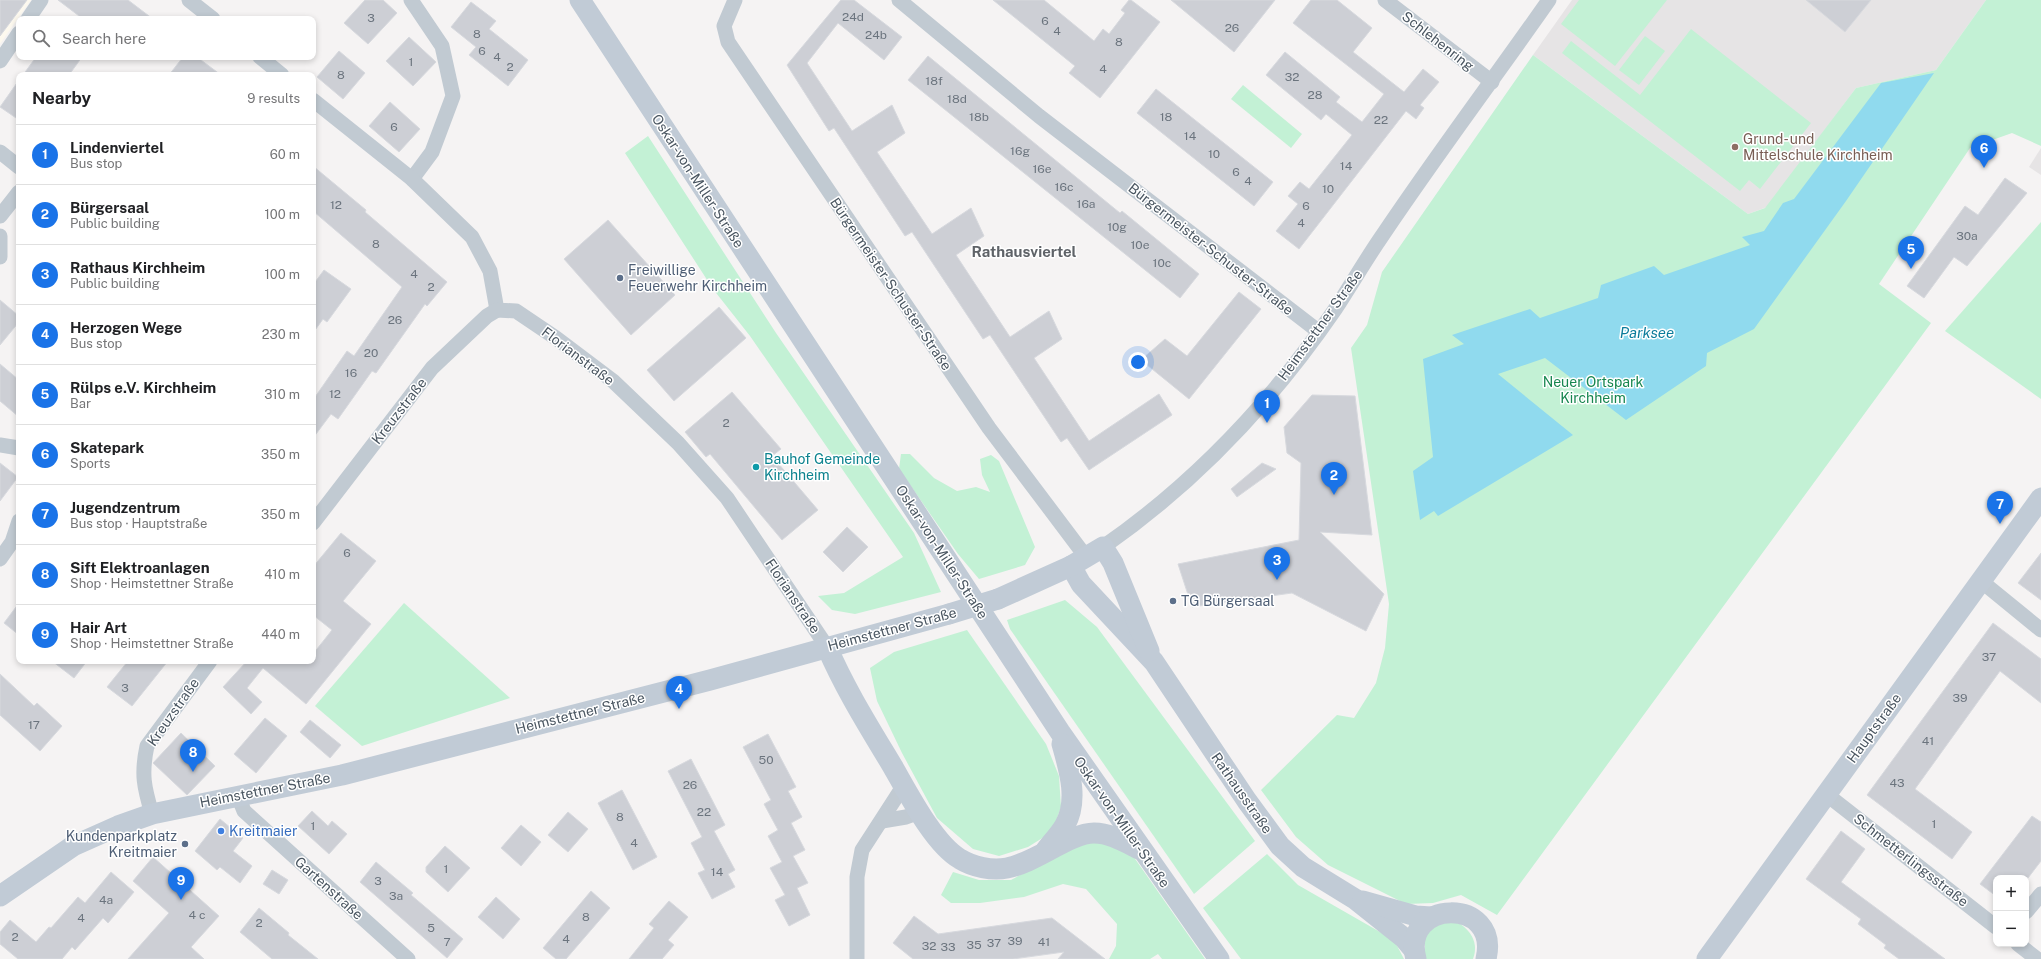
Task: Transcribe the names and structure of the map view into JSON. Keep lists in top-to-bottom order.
{
  "streets": {
    "street": [
      "Schlehenring",
      "Oskar-von-Miller-Straße",
      "Bürgermeister-Schuster-Straße",
      "Heimstettner Straße",
      "Florianstraße",
      "Kreuzstraße",
      "Hauptstraße",
      "Rathausstraße",
      "Schmetterlingsstraße",
      "Gartenstraße"
    ]
  },
  "crossings": [
    ["Schlehenring", "Heimstettner Straße"],
    ["Bürgermeister-Schuster-Straße", "Heimstettner Straße"],
    ["Bürgermeister-Schuster-Straße", "Rathausstraße"],
    ["Heimstettner Straße", "Florianstraße"],
    ["Heimstettner Straße", "Kreuzstraße"],
    ["Heimstettner Straße", "Rathausstraße"],
    ["Heimstettner Straße", "Gartenstraße"],
    ["Florianstraße", "Kreuzstraße"],
    ["Hauptstraße", "Schmetterlingsstraße"]
  ],
  "districts": ["Rathausviertel"],
  "water": ["Parksee"],
  "parks": ["Neuer Ortspark Kirchheim"],
  "places": [
    "Grund- und Mittelschule Kirchheim",
    "Freiwillige Feuerwehr Kirchheim",
    "Bauhof Gemeinde Kirchheim",
    "TG Bürgersaal",
    "Kreitmaier",
    "Kundenparkplatz Kreitmaier"
  ],
  "house_numbers": [
    "24d",
    "3",
    "6",
    "26",
    "4",
    "8",
    "24b",
    "8",
    "6",
    "4",
    "1",
    "2",
    "4",
    "8",
    "32",
    "18f",
    "28",
    "18d",
    "18b",
    "18",
    "22",
    "6",
    "14",
    "16g",
    "10",
    "14",
    "16e",
    "6",
    "4",
    "16c",
    "10",
    "16a",
    "12",
    "6",
    "4",
    "10g",
    "30a",
    "8",
    "10e",
    "10c",
    "4",
    "2",
    "26",
    "20",
    "16",
    "12",
    "2",
    "6",
    "37",
    "3",
    "39",
    "17",
    "41",
    "50",
    "43",
    "26",
    "22",
    "8",
    "1",
    "1",
    "4",
    "1",
    "14",
    "3",
    "3a",
    "4a",
    "4 c",
    "8",
    "4",
    "2",
    "5",
    "2",
    "4",
    "39",
    "7",
    "41",
    "37",
    "35",
    "32",
    "33"
  ],
  "page": {
    "search": "Search here",
    "heading": ["Nearby", "9 results"],
    "list": [
      {
        "mark": "1",
        "name": "Lindenviertel",
        "note": "Bus stop",
        "value": "60 m"
      },
      {
        "mark": "2",
        "name": "Bürgersaal",
        "note": "Public building",
        "value": "100 m"
      },
      {
        "mark": "3",
        "name": "Rathaus Kirchheim",
        "note": "Public building",
        "value": "100 m"
      },
      {
        "mark": "4",
        "name": "Herzogen Wege",
        "note": "Bus stop",
        "value": "230 m"
      },
      {
        "mark": "5",
        "name": "Rülps e.V. Kirchheim",
        "note": "Bar",
        "value": "310 m"
      },
      {
        "mark": "6",
        "name": "Skatepark",
        "note": "Sports",
        "value": "350 m"
      },
      {
        "mark": "7",
        "name": "Jugendzentrum",
        "note": "Bus stop · Hauptstraße",
        "value": "350 m"
      },
      {
        "mark": "8",
        "name": "Sift Elektroanlagen",
        "note": "Shop · Heimstettner Straße",
        "value": "410 m"
      },
      {
        "mark": "9",
        "name": "Hair Art",
        "note": "Shop · Heimstettner Straße",
        "value": "440 m"
      }
    ],
    "pins": [
      "6",
      "5",
      "1",
      "2",
      "7",
      "3",
      "4",
      "8",
      "9"
    ],
    "map_buttons": ["+", "−"]
  }
}
